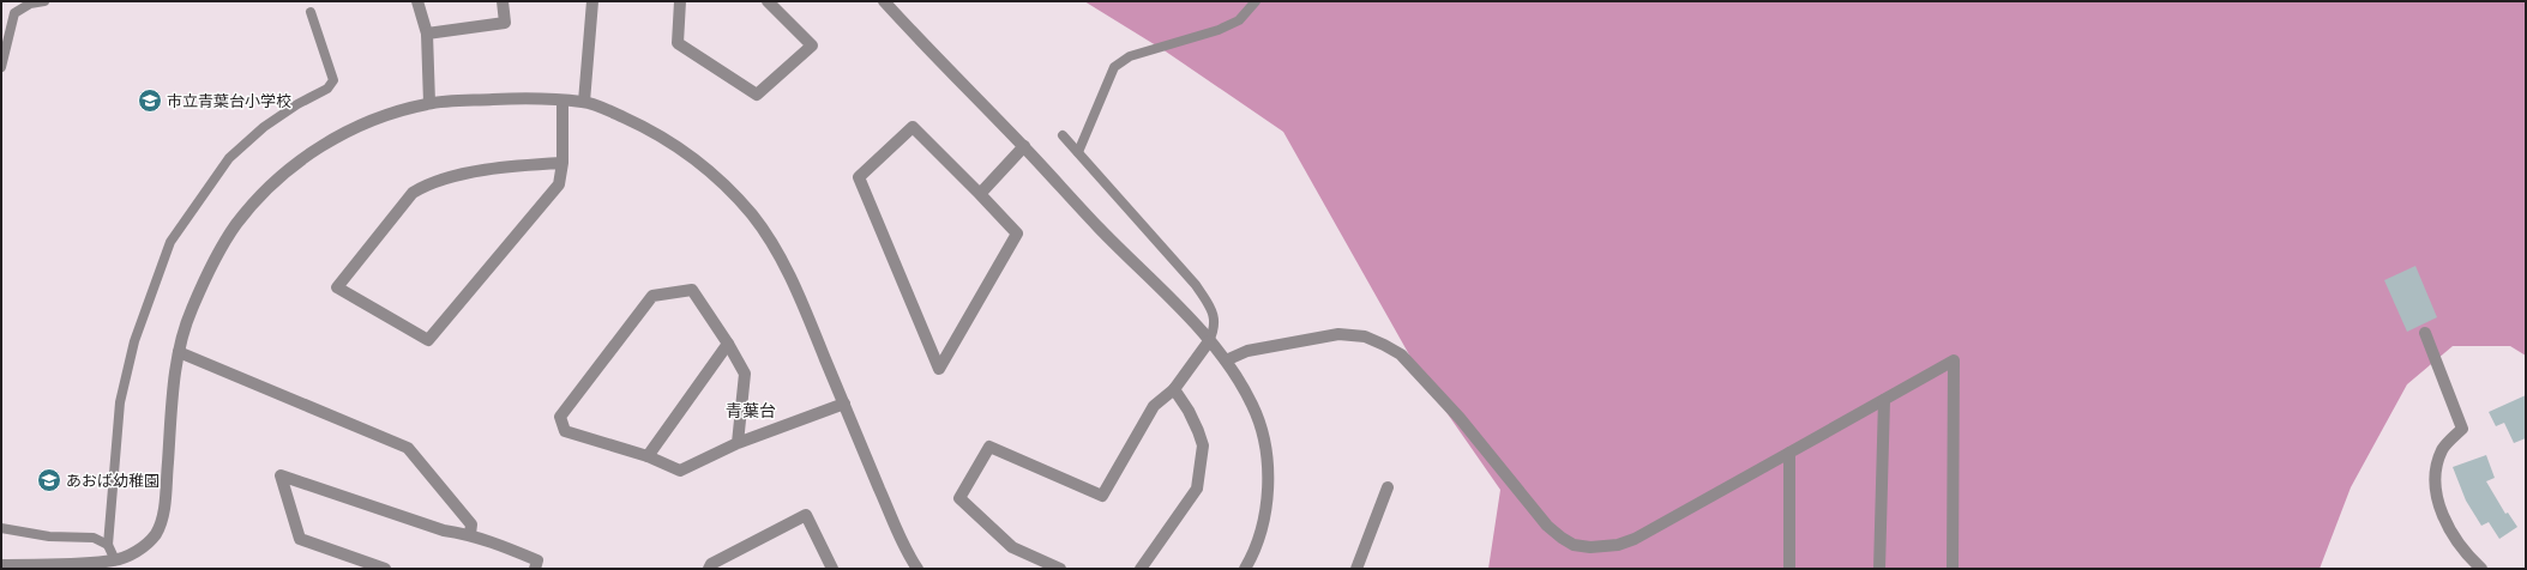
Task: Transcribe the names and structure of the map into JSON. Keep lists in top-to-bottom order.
{
  "districts": ["青葉台"],
  "places": {
    "school or university": ["市立青葉台小学校", "あおば幼稚園"]
  }
}
